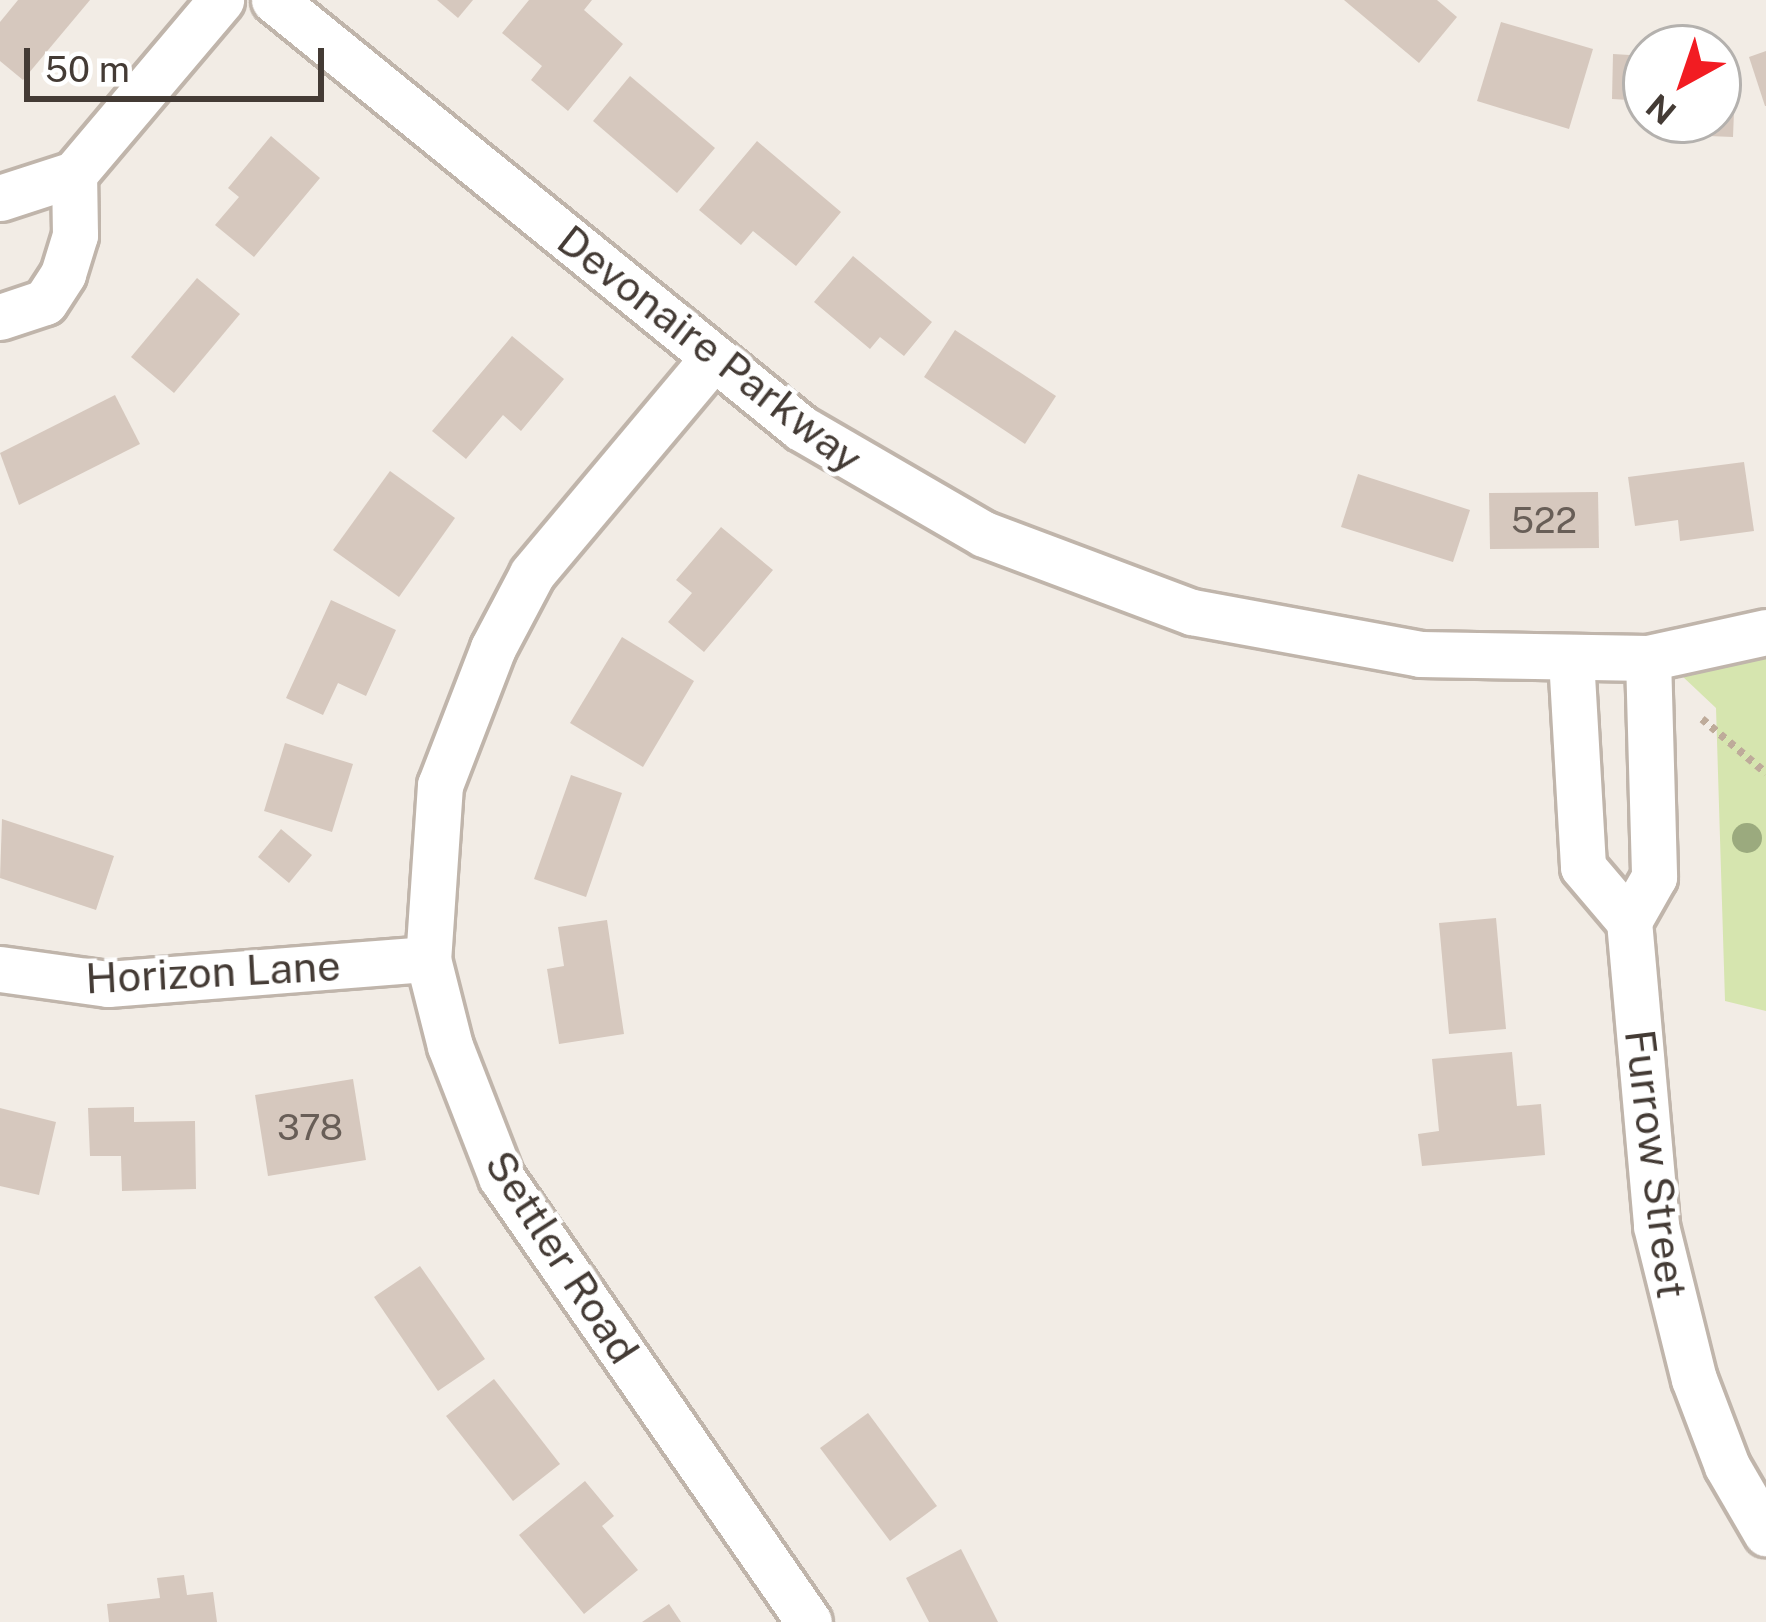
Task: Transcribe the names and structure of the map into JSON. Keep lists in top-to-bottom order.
{
  "streets": {
    "street": [
      "Devonaire Parkway",
      "Horizon Lane",
      "Furrow Street",
      "Settler Road"
    ]
  },
  "crossings": [
    ["Devonaire Parkway", "Settler Road"],
    ["Horizon Lane", "Settler Road"]
  ],
  "house_numbers": ["522", "378"],
  "scale_bar": "50 m",
  "north": "bottom left"
}
